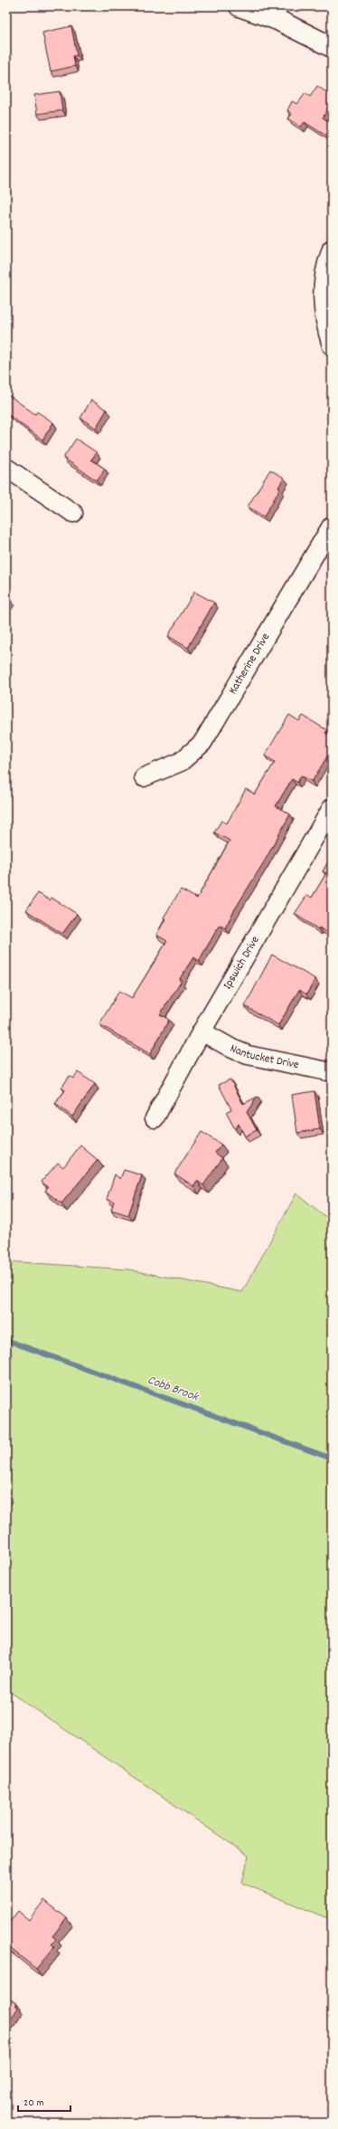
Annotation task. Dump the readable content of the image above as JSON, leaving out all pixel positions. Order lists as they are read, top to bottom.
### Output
{
  "streets": {
    "street": ["Katherine Drive", "Ipswich Drive", "Nantucket Drive"]
  },
  "crossings": [
    ["Ipswich Drive", "Nantucket Drive"]
  ],
  "water": ["Cobb Brook"],
  "scale_bar": "20 m"
}
